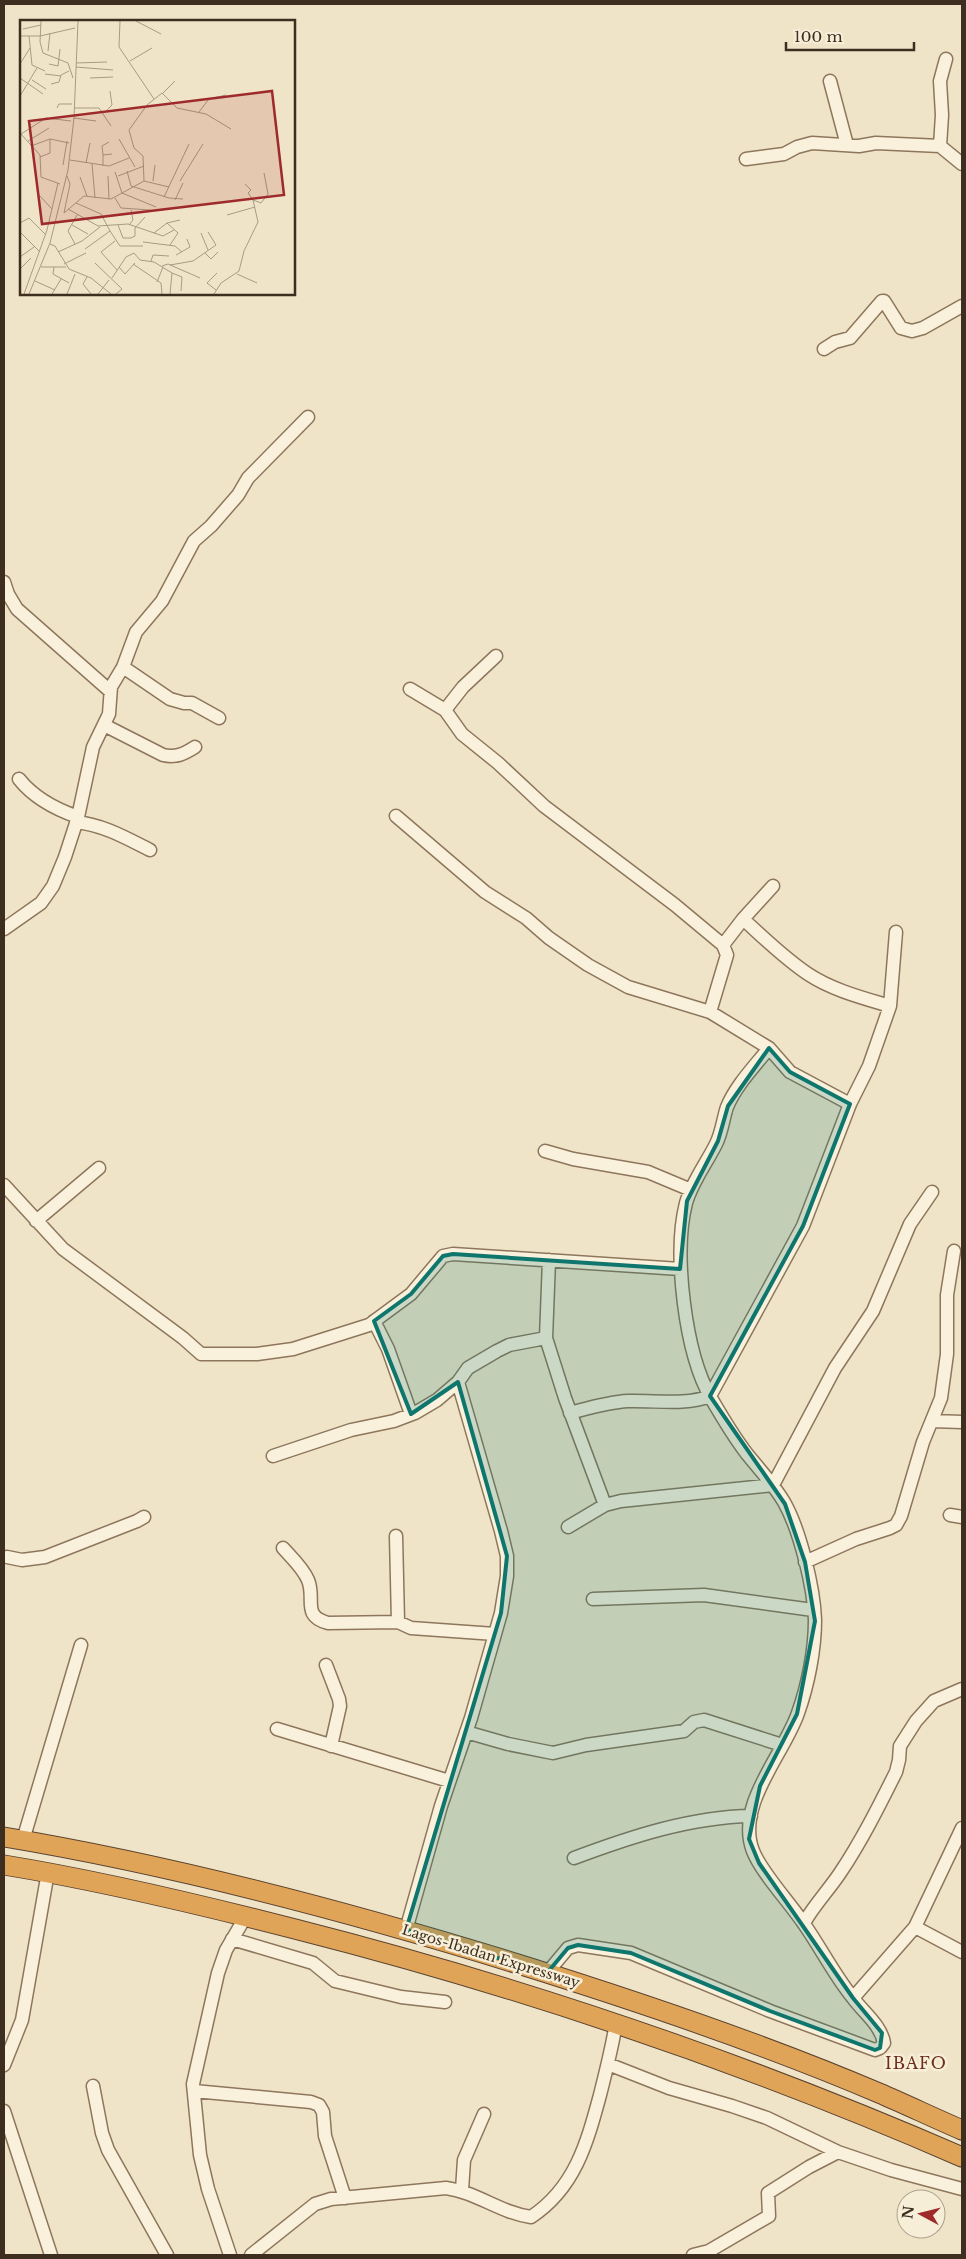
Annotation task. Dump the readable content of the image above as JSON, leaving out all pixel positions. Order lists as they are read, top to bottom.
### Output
{
  "streets": {
    "highway": ["Lagos-Ibadan Expressway"]
  },
  "districts": ["IBAFO"],
  "scale_bar": "100 m",
  "north": "left"
}
